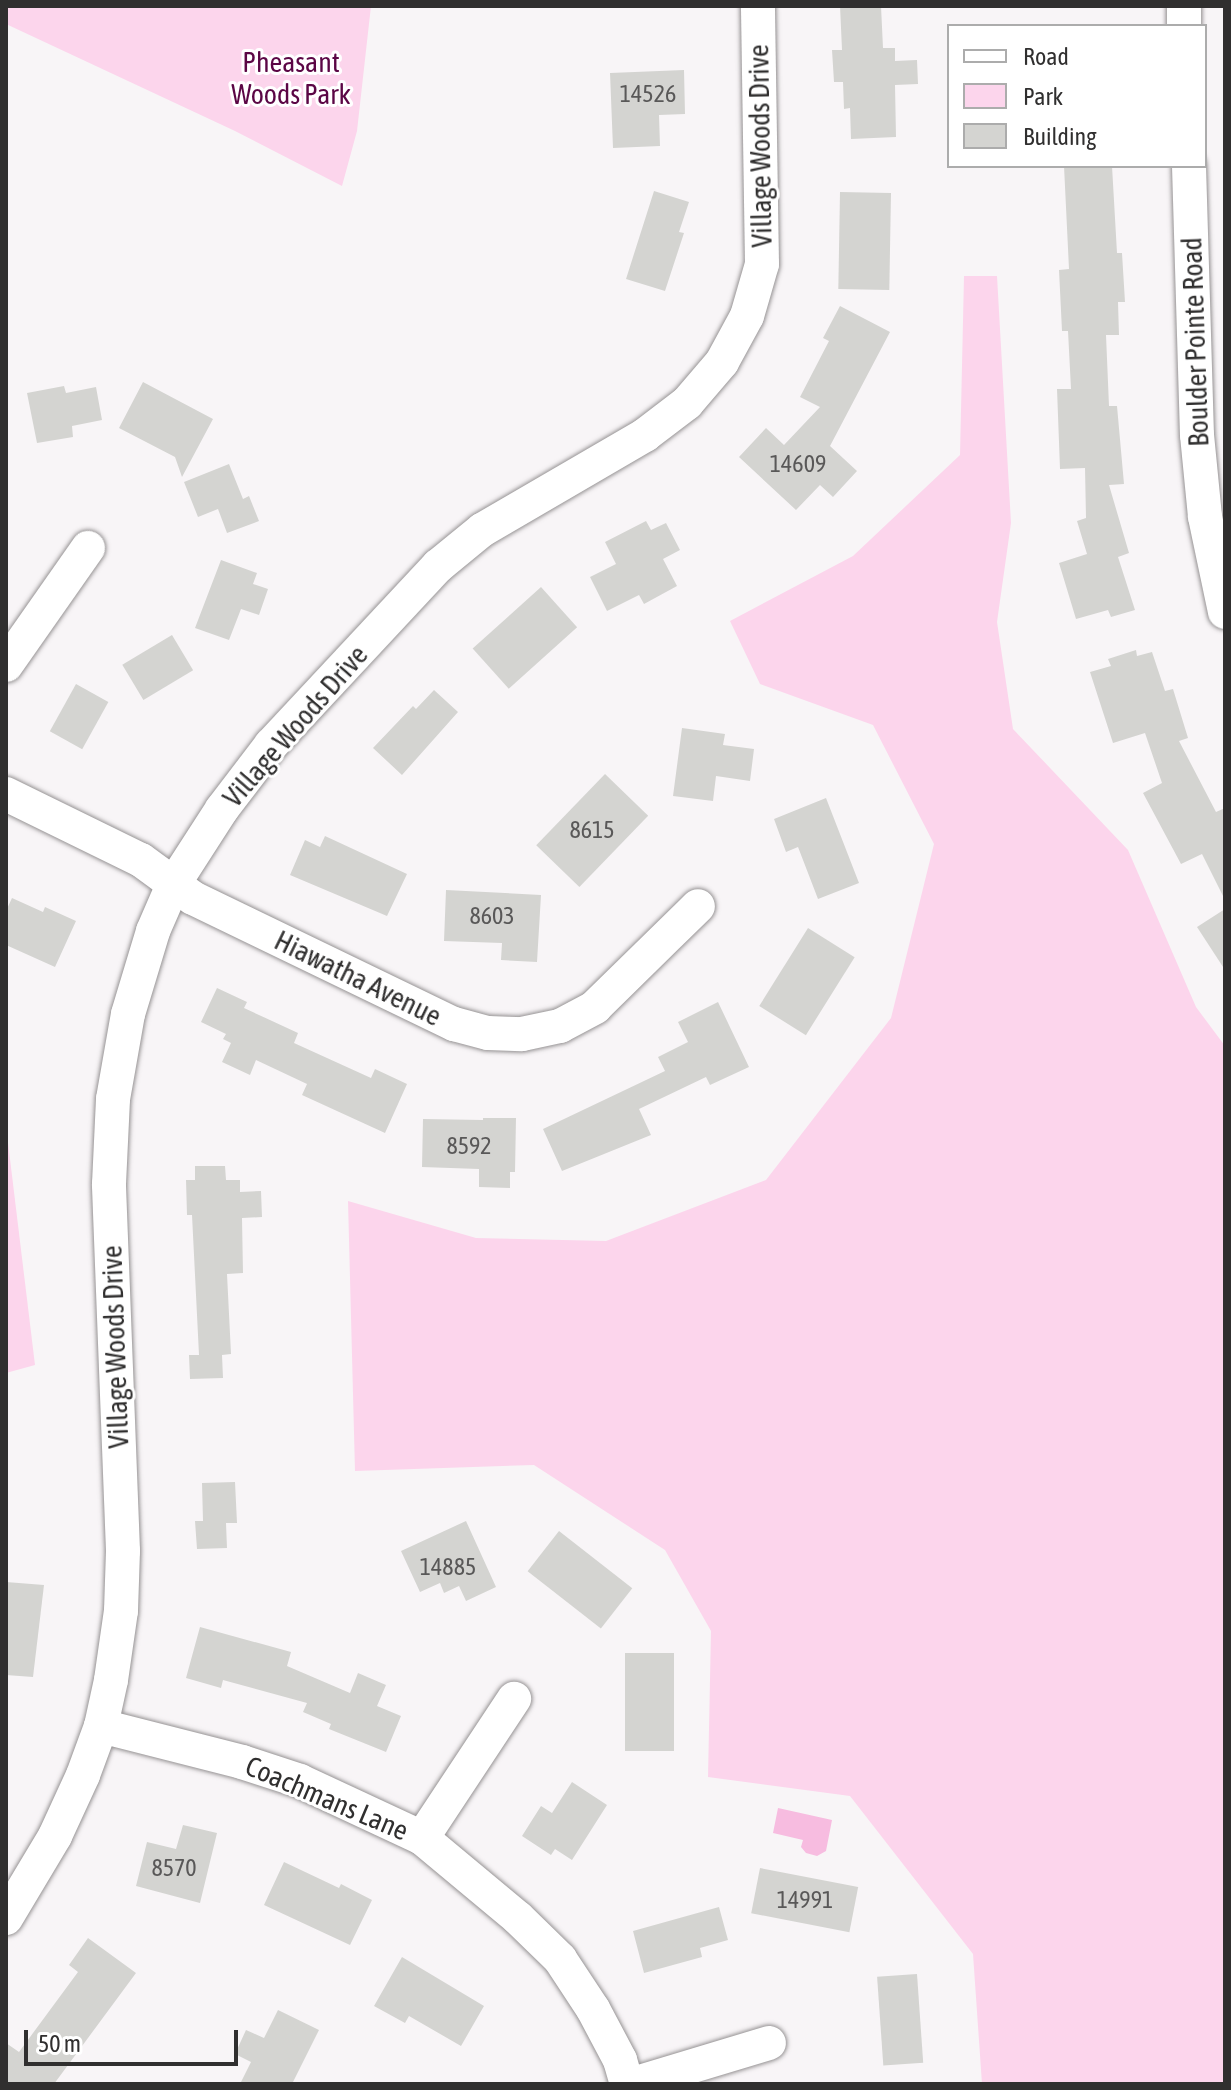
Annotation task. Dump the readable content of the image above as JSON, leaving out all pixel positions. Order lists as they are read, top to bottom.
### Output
{
  "streets": {
    "street": [
      "Village Woods Drive",
      "Boulder Pointe Road",
      "Hiawatha Avenue",
      "Coachmans Lane"
    ]
  },
  "crossings": [
    ["Village Woods Drive", "Hiawatha Avenue"],
    ["Village Woods Drive", "Coachmans Lane"]
  ],
  "parks": ["Pheasant Woods Park"],
  "house_numbers": [
    "14526",
    "14609",
    "8615",
    "8603",
    "8592",
    "14885",
    "8570",
    "14991"
  ],
  "legend": ["Road", "Park", "Building"],
  "scale_bar": "50 m"
}
